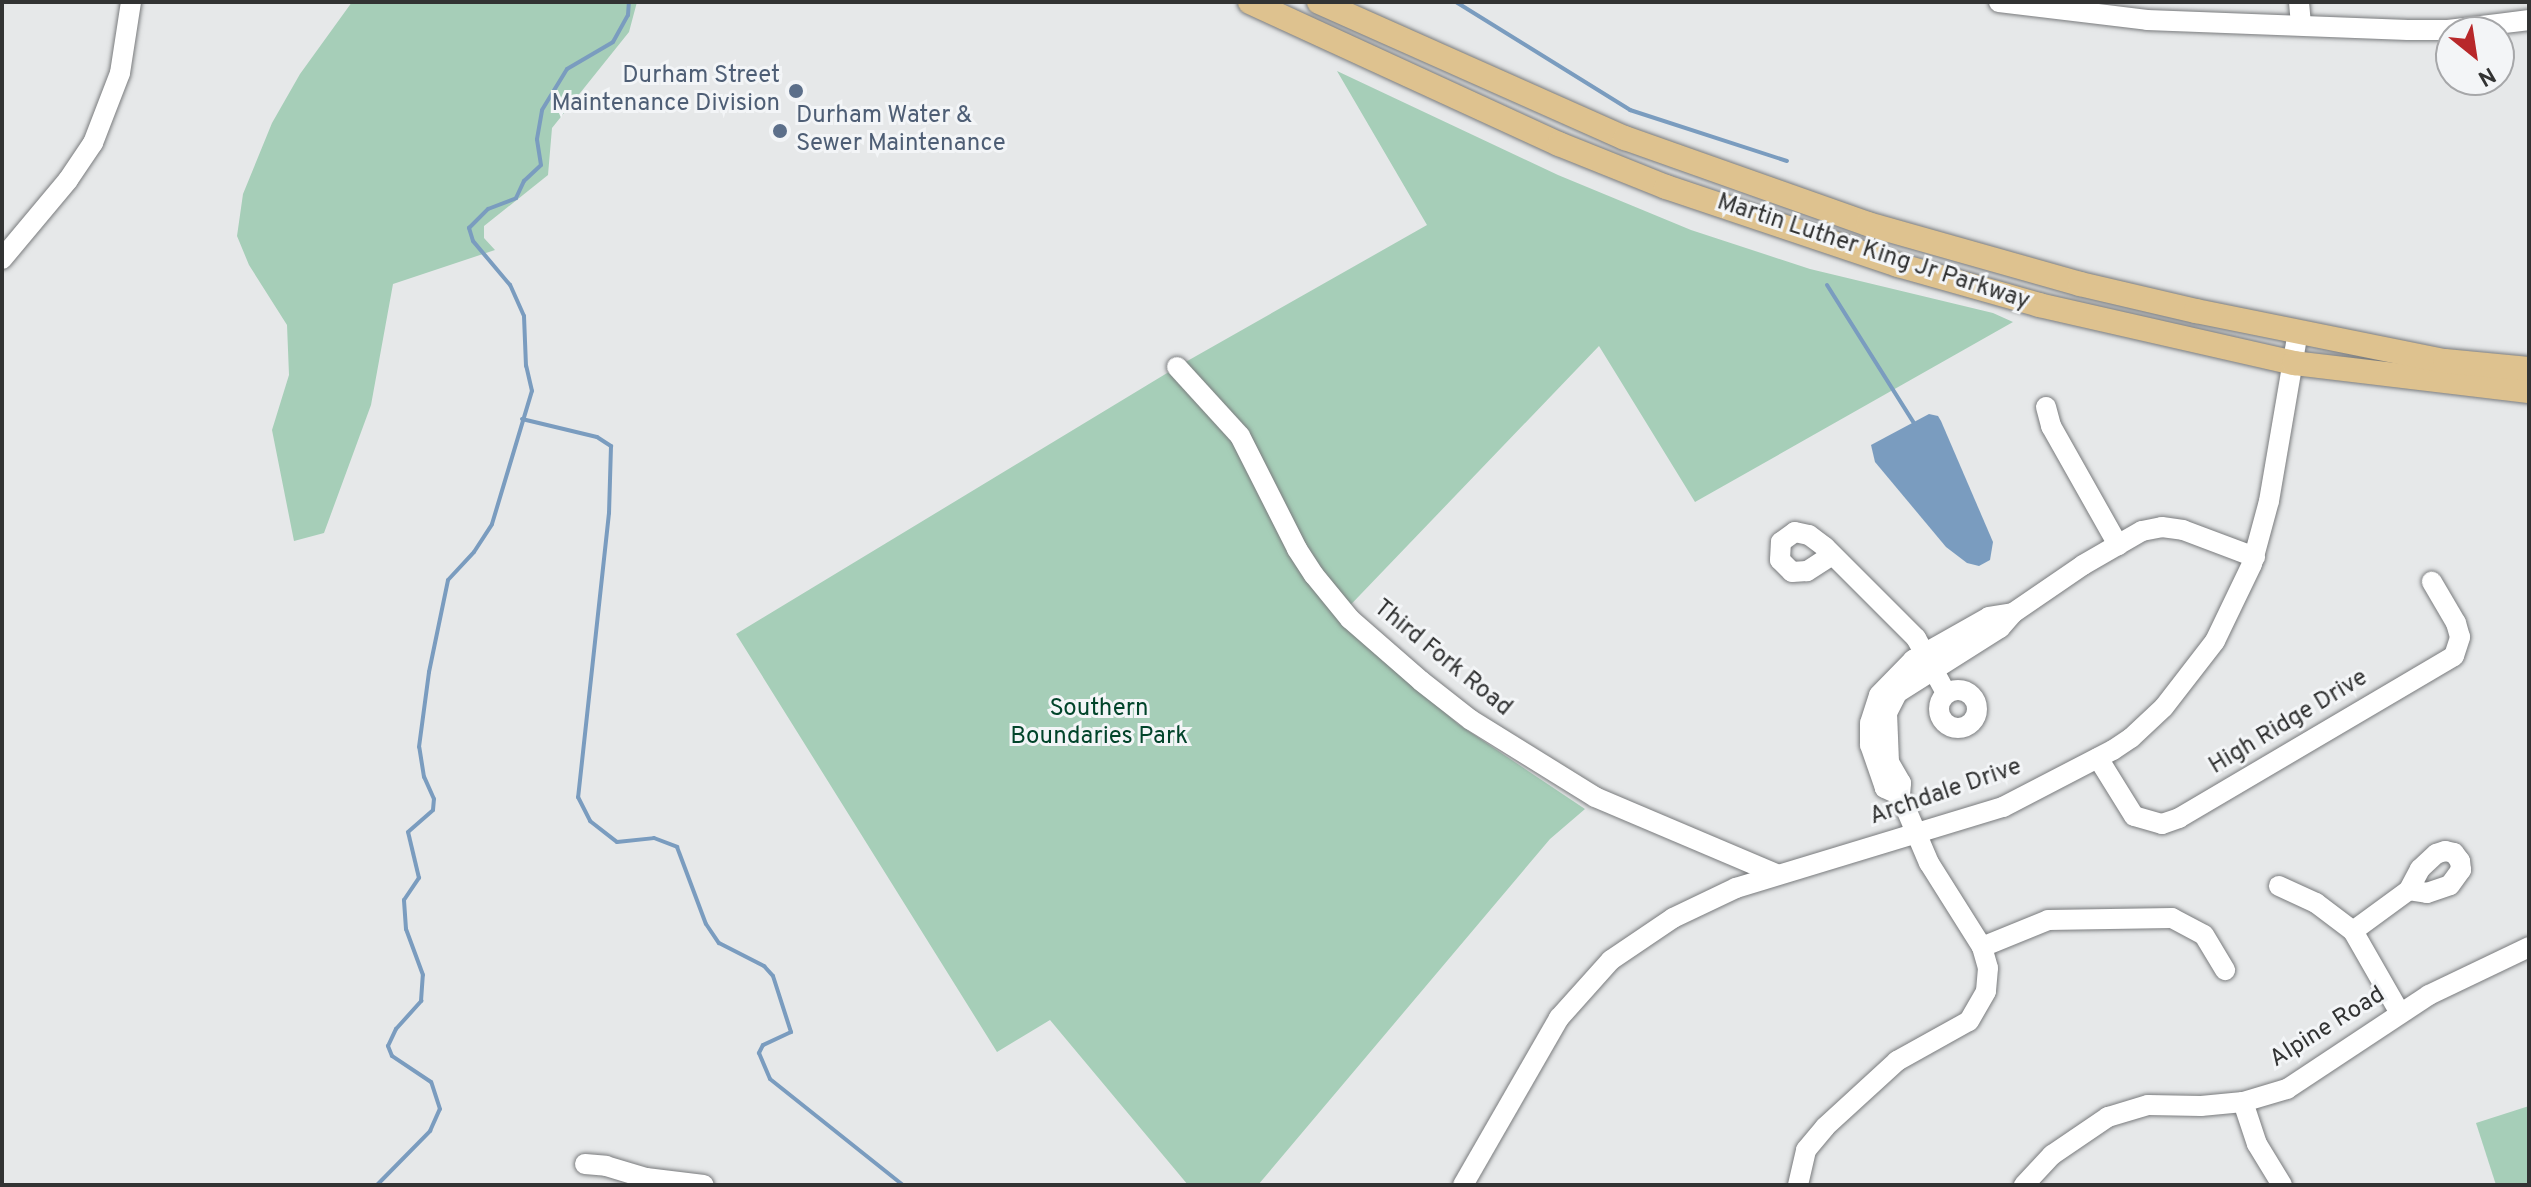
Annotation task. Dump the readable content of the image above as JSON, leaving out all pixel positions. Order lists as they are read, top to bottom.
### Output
{
  "streets": {
    "main road": ["Martin Luther King Jr Parkway"],
    "street": [
      "Third Fork Road",
      "High Ridge Drive",
      "Archdale Drive",
      "Alpine Road"
    ]
  },
  "crossings": [
    ["Martin Luther King Jr Parkway", "Archdale Drive"],
    ["Third Fork Road", "Archdale Drive"],
    ["High Ridge Drive", "Archdale Drive"]
  ],
  "parks": ["Southern Boundaries Park"],
  "places": ["Durham Street Maintenance Division", "Durham Water & Sewer Maintenance"],
  "north": "bottom right"
}
